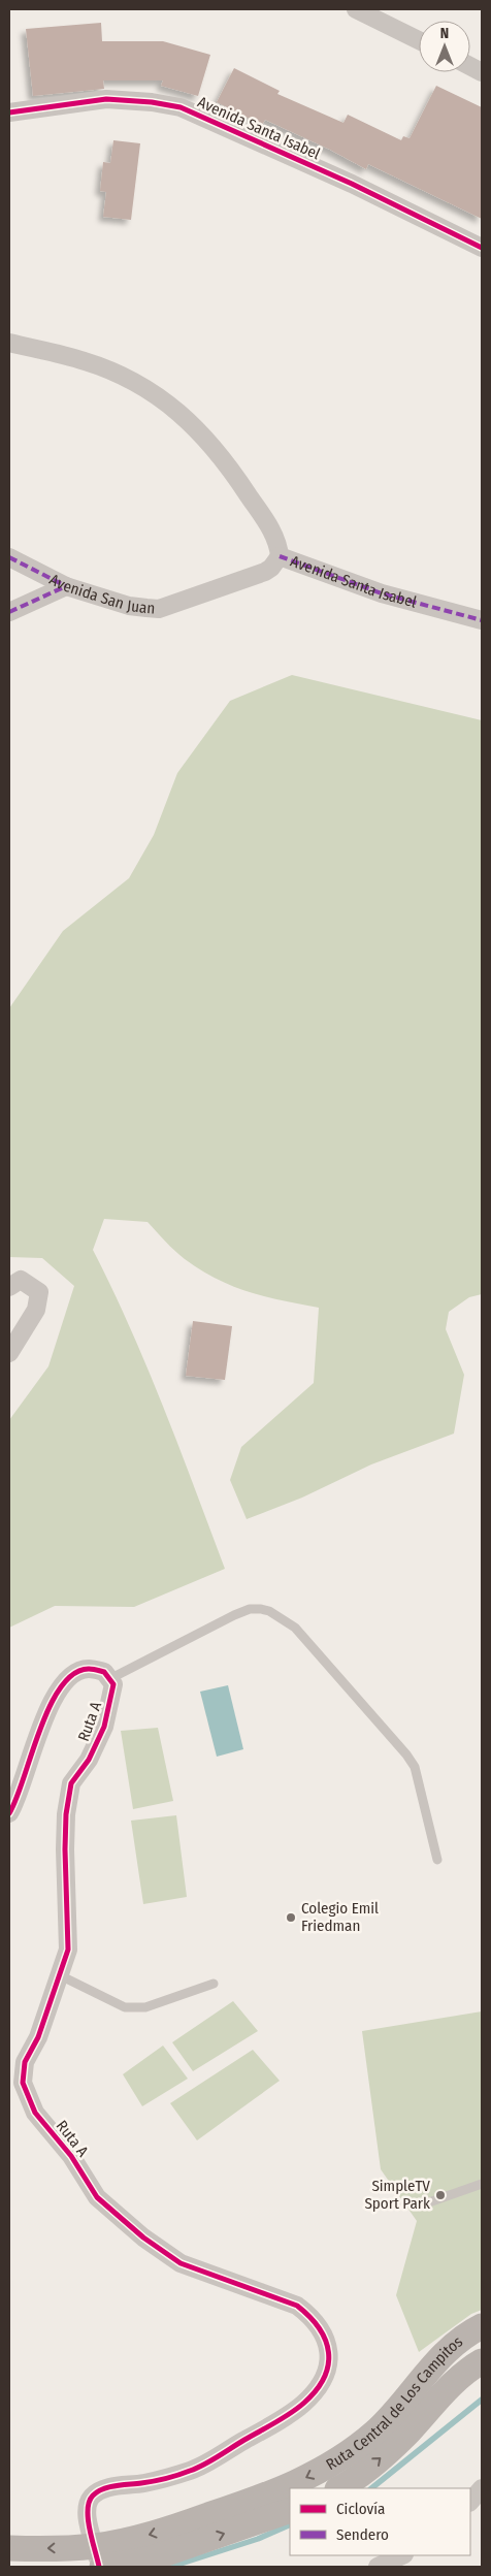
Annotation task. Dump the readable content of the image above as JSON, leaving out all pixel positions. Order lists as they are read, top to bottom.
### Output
{
  "streets": {
    "main road": ["Ruta Central de Los Campitos"],
    "street": ["Avenida Santa Isabel", "Avenida San Juan", "Ruta A"]
  },
  "crossings": [
    ["Avenida Santa Isabel", "Avenida San Juan"],
    ["Ruta A", "Ruta Central de Los Campitos"]
  ],
  "places": ["Colegio Emil Friedman", "SimpleTV Sport Park"],
  "legend": ["Ciclovía", "Sendero"],
  "north": "top"
}
